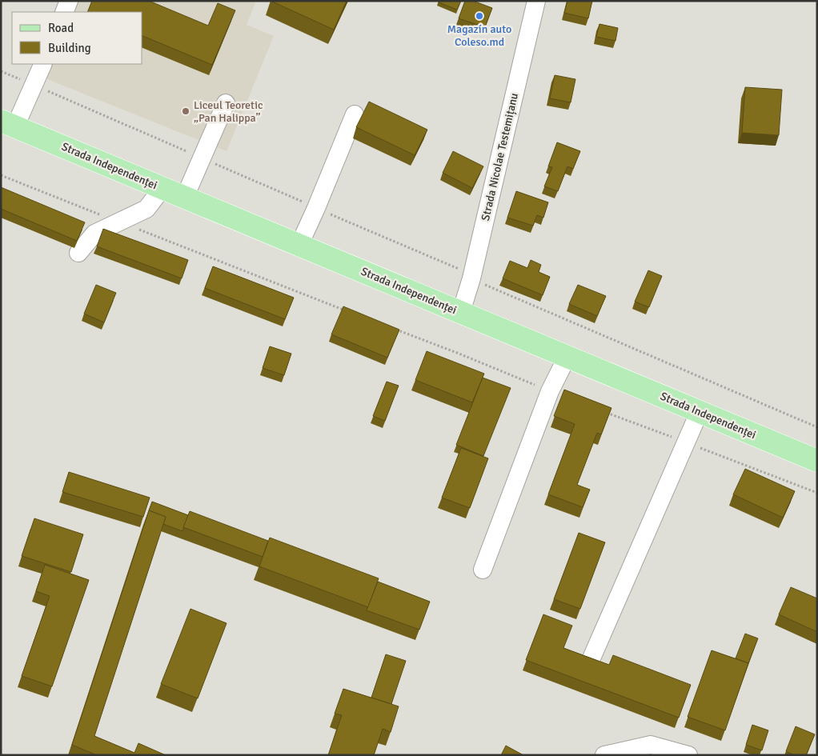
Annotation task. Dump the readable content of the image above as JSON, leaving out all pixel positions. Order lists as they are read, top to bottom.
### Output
{
  "streets": {
    "main road": ["Strada Independenței"],
    "street": ["Strada Nicolae Testemițanu"]
  },
  "crossings": [
    ["Strada Nicolae Testemițanu", "Strada Independenței"]
  ],
  "places": ["Magazín auto Coleso.md", "Liceul Teoretic „Pan Halippa”"],
  "legend": ["Road", "Building"]
}
